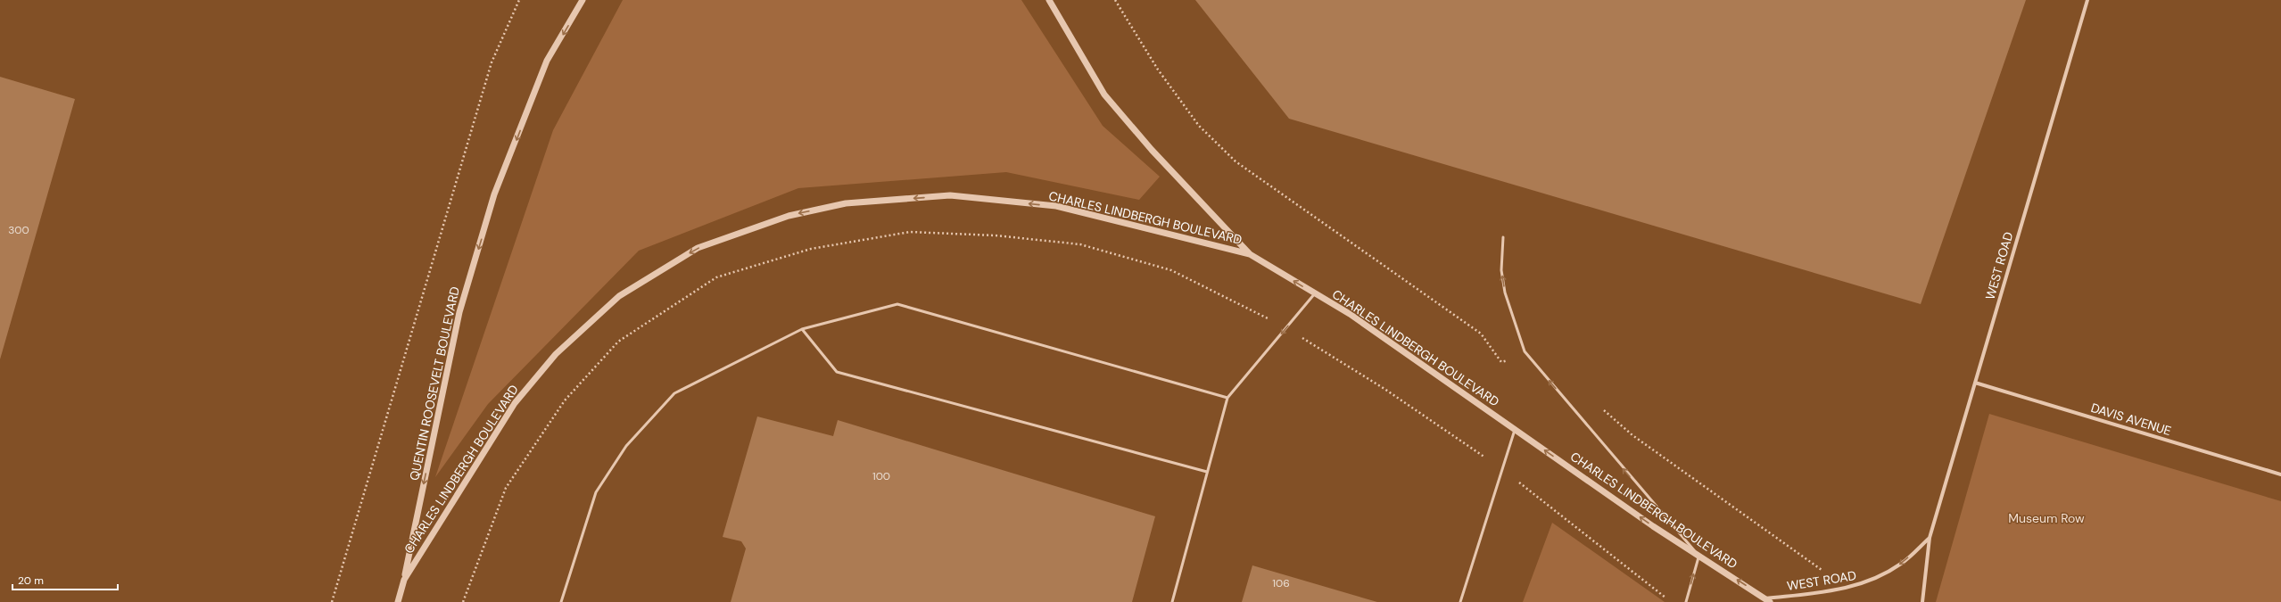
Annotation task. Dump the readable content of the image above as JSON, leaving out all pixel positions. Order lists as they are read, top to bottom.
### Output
{
  "streets": {
    "street": [
      "CHARLES LINDBERGH BOULEVARD",
      "WEST ROAD",
      "QUENTIN ROOSEVELT BOULEVARD",
      "DAVIS AVENUE"
    ]
  },
  "crossings": [
    ["CHARLES LINDBERGH BOULEVARD", "WEST ROAD"],
    ["CHARLES LINDBERGH BOULEVARD", "QUENTIN ROOSEVELT BOULEVARD"],
    ["WEST ROAD", "DAVIS AVENUE"]
  ],
  "one_way": ["CHARLES LINDBERGH BOULEVARD", "QUENTIN ROOSEVELT BOULEVARD"],
  "parks": ["Museum Row"],
  "house_numbers": ["300", "100", "106"],
  "scale_bar": "20 m"
}
